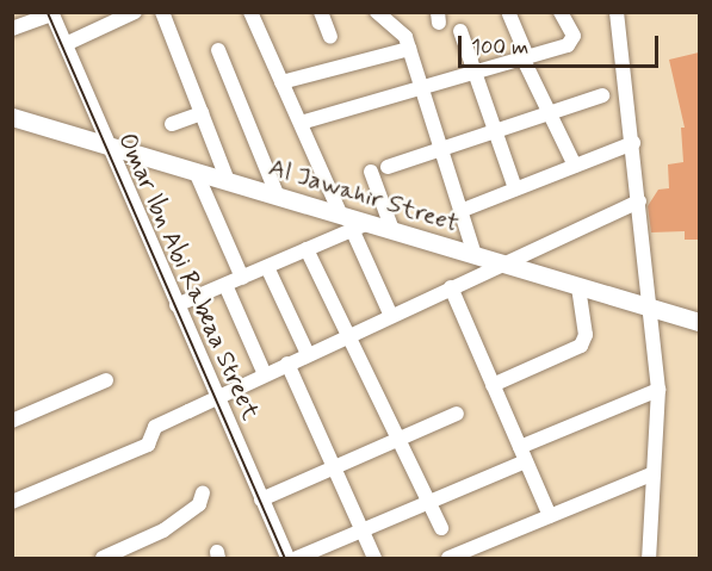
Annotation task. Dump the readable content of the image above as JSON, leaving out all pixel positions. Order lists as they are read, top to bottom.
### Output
{
  "streets": {
    "main road": ["Al Jawahir Street"],
    "street": ["Omar Ibn Abi Rabeaa Street"]
  },
  "crossings": [
    ["Al Jawahir Street", "Omar Ibn Abi Rabeaa Street"]
  ],
  "scale_bar": "100 m"
}
